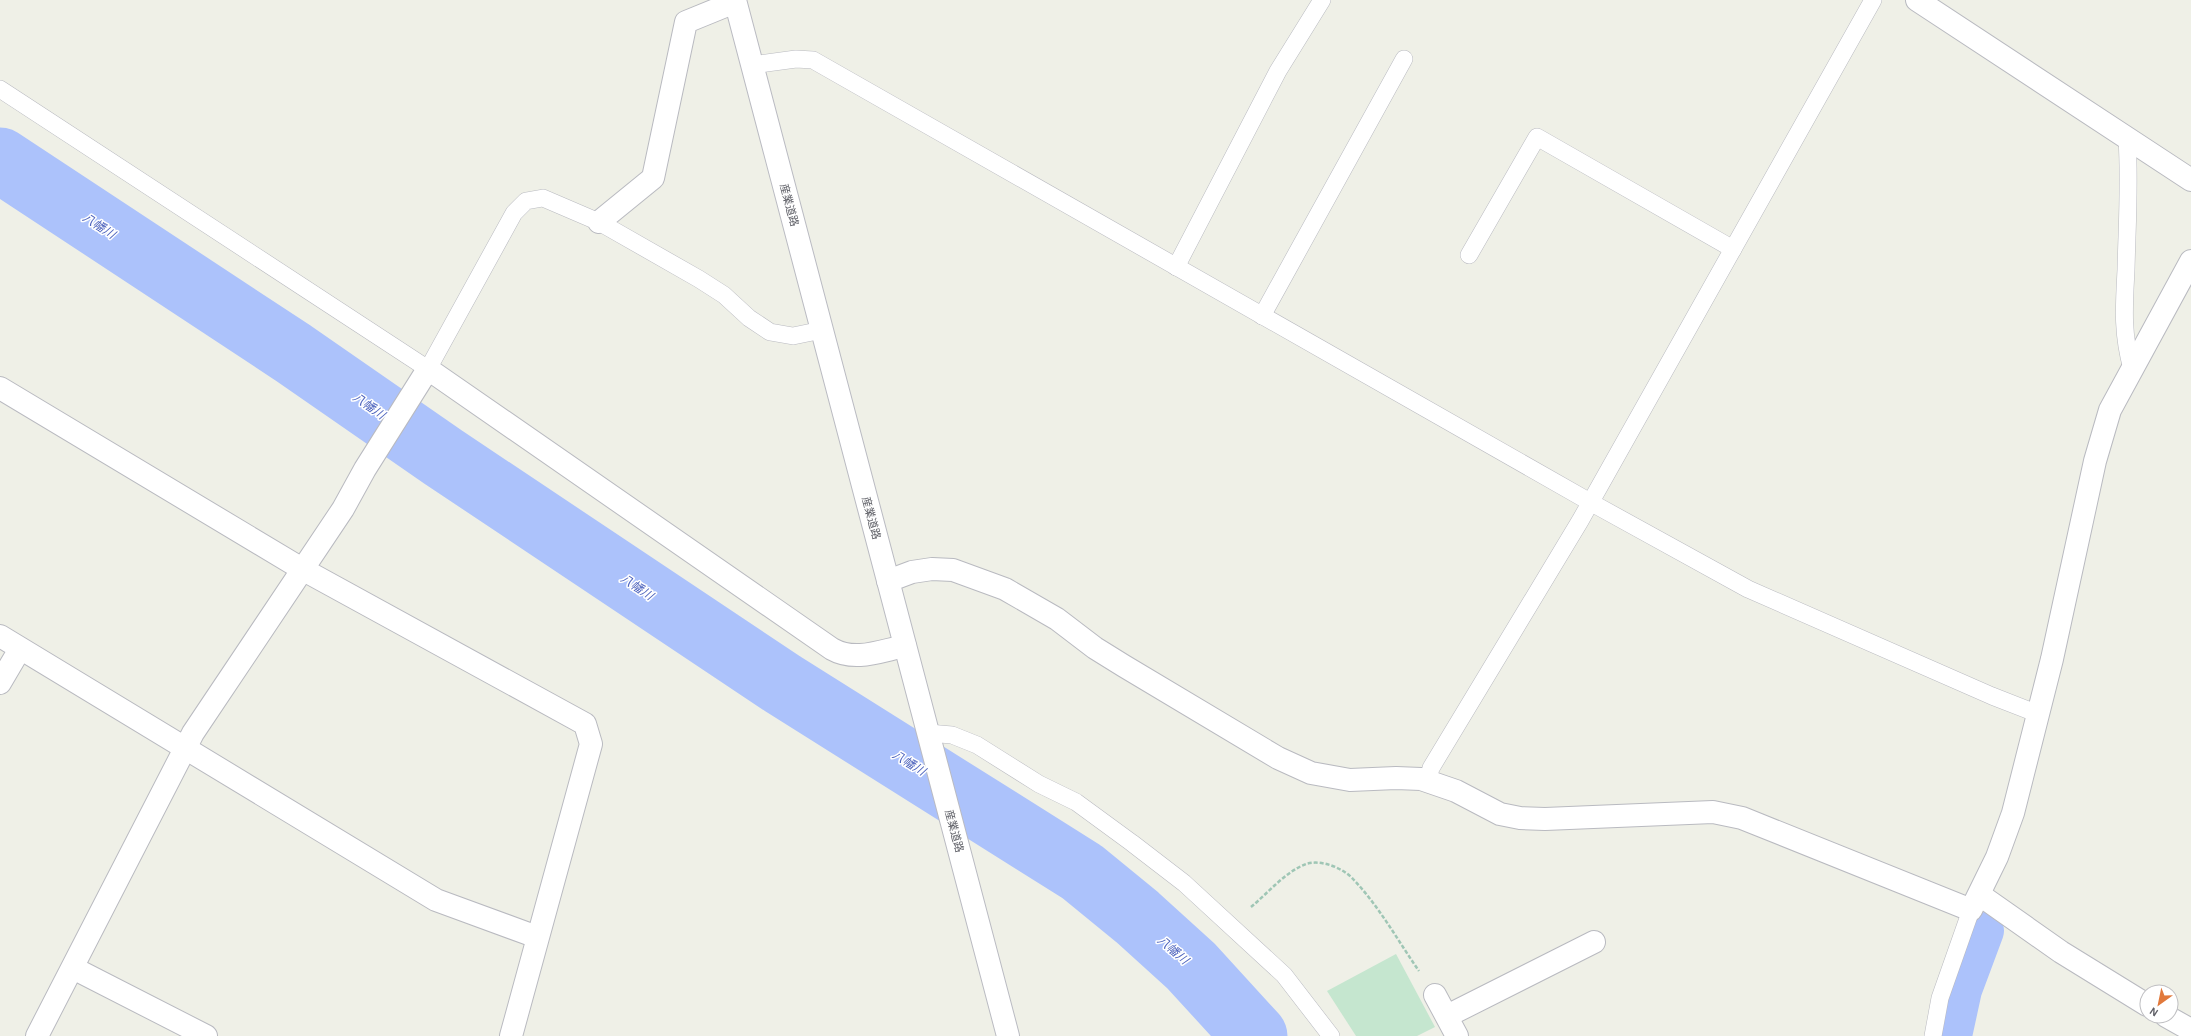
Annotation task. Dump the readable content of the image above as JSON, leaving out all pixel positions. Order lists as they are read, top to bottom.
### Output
{
  "streets": {
    "street": ["産業道路"]
  },
  "water": ["八幡川"],
  "north": "bottom left"
}
